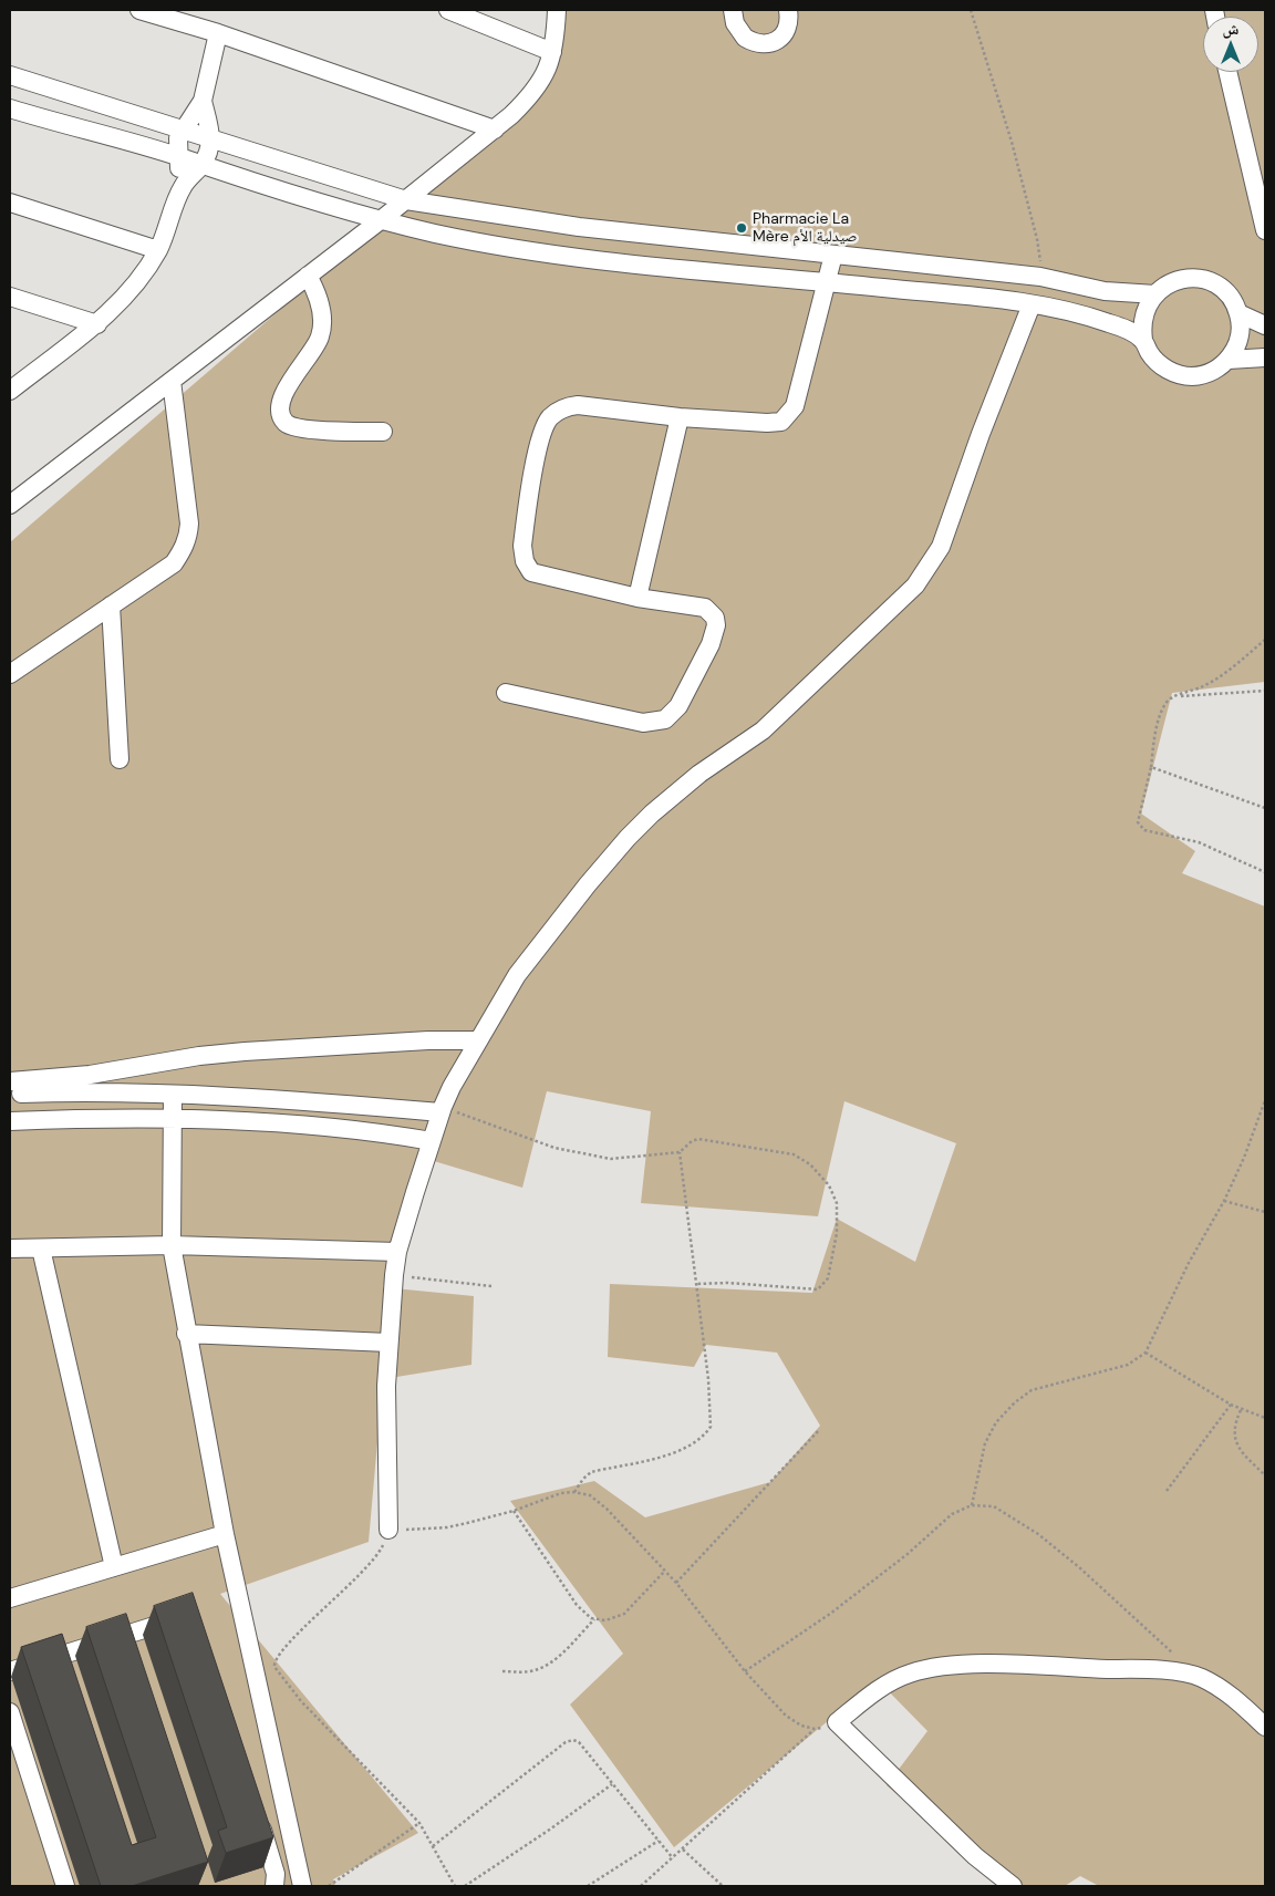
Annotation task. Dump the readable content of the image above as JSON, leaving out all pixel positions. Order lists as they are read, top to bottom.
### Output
{
  "places": ["Pharmacie La Mère صيدلية الأم"],
  "north": "top"
}
